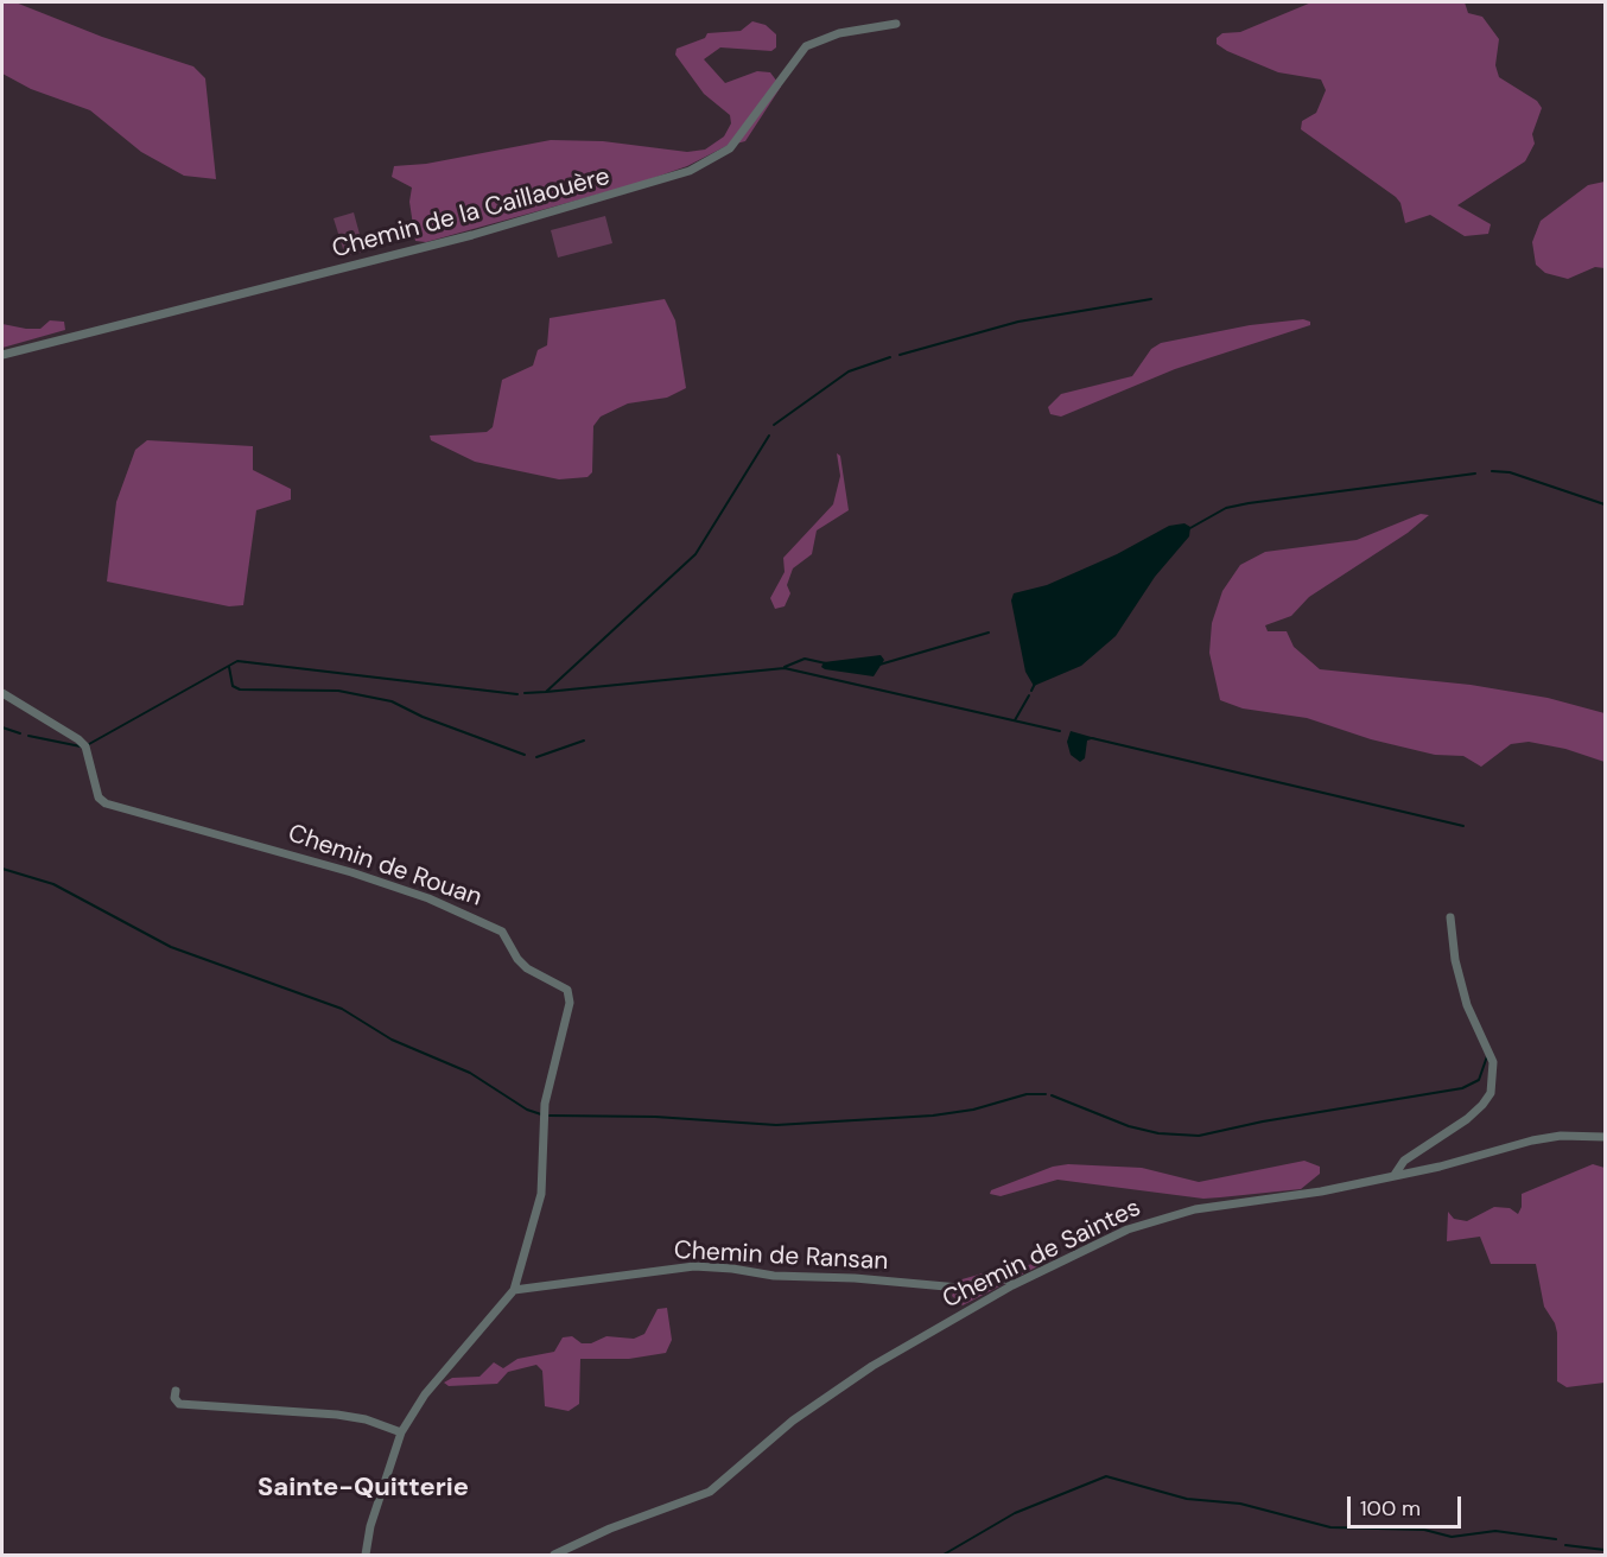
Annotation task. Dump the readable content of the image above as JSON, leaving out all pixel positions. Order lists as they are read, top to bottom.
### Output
{
  "streets": {
    "street": [
      "Chemin de la Caillaouère",
      "Chemin de Rouan",
      "Chemin de Saintes",
      "Chemin de Ransan"
    ]
  },
  "crossings": [
    ["Chemin de Rouan", "Chemin de Ransan"],
    ["Chemin de Saintes", "Chemin de Ransan"]
  ],
  "districts": ["Sainte-Quitterie"],
  "scale_bar": "100 m"
}
